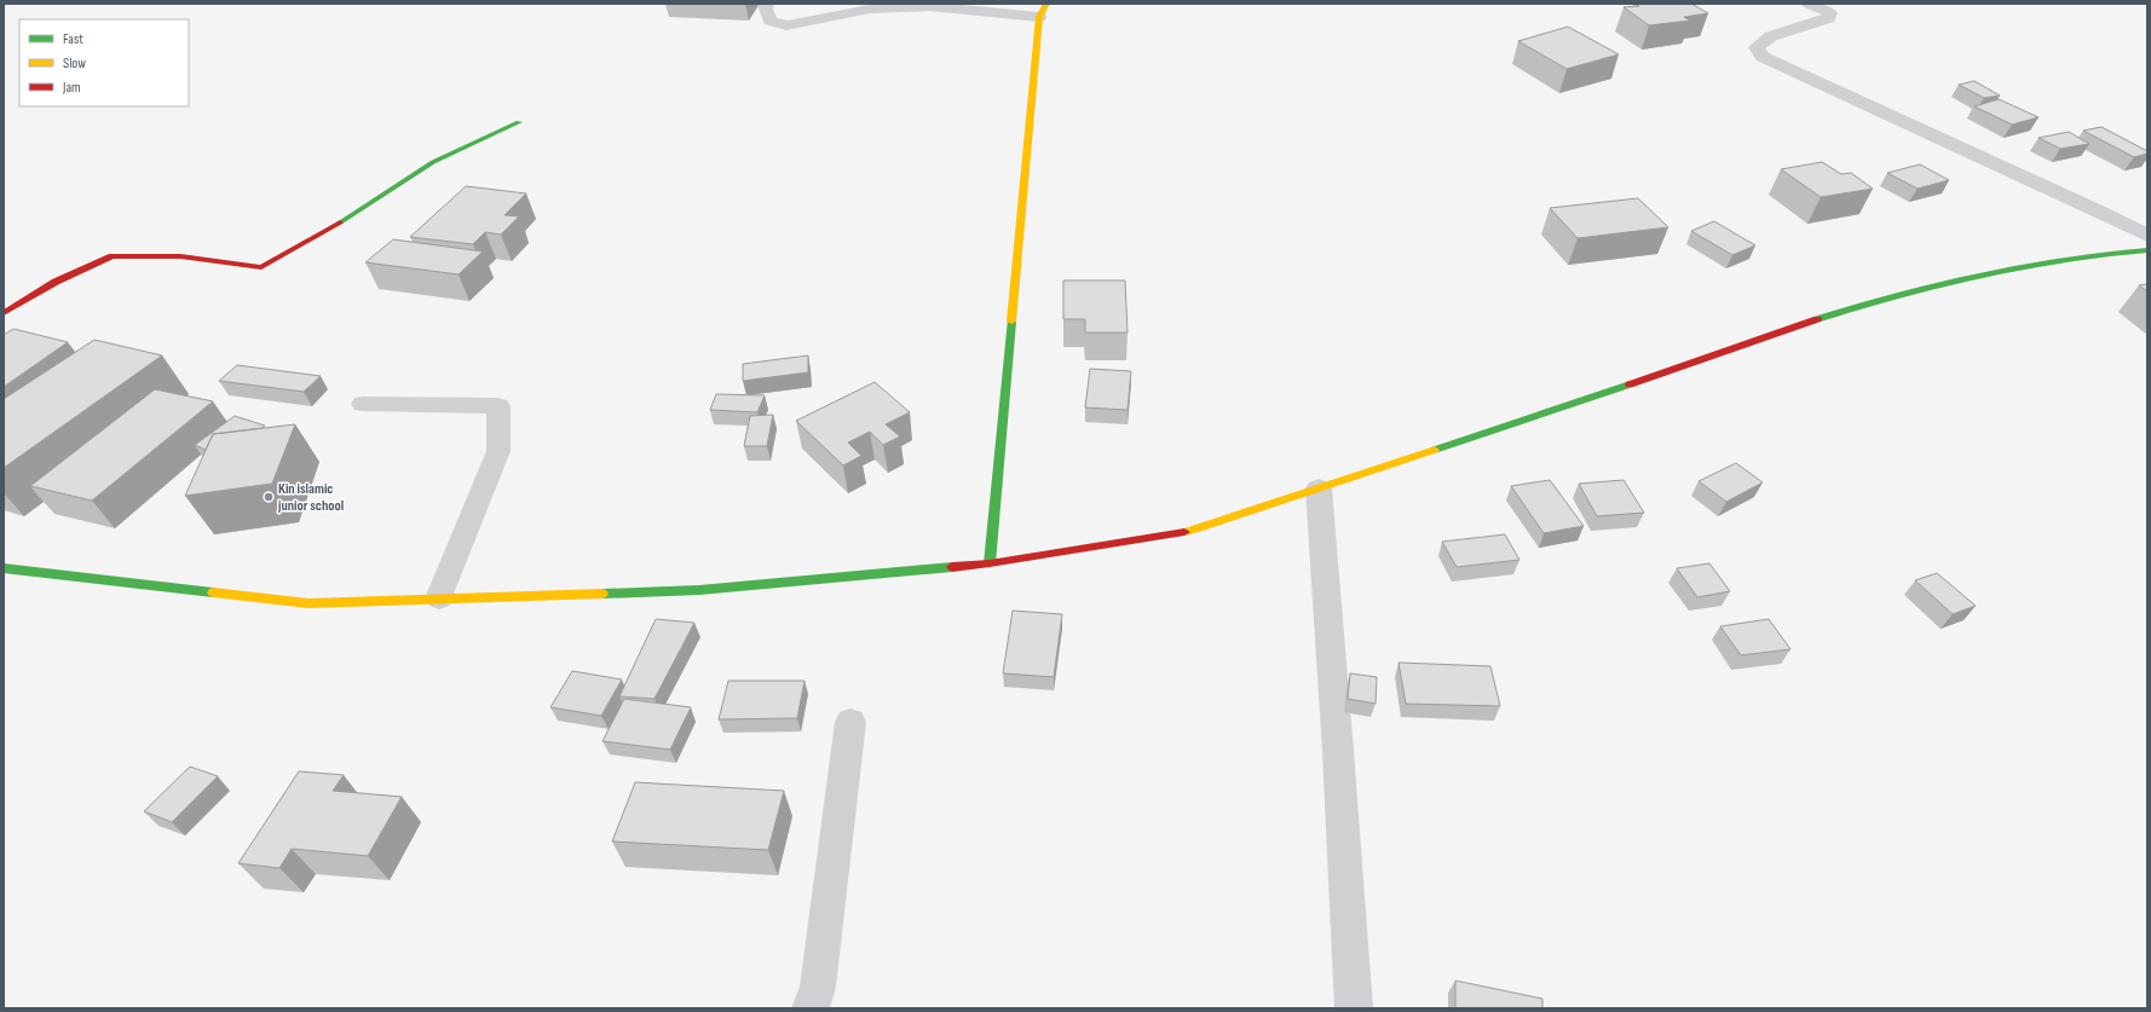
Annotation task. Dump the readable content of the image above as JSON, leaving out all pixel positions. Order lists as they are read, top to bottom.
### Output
{
  "places": ["Kin islamic junior school"],
  "legend": ["Fast", "Slow", "Jam"]
}
